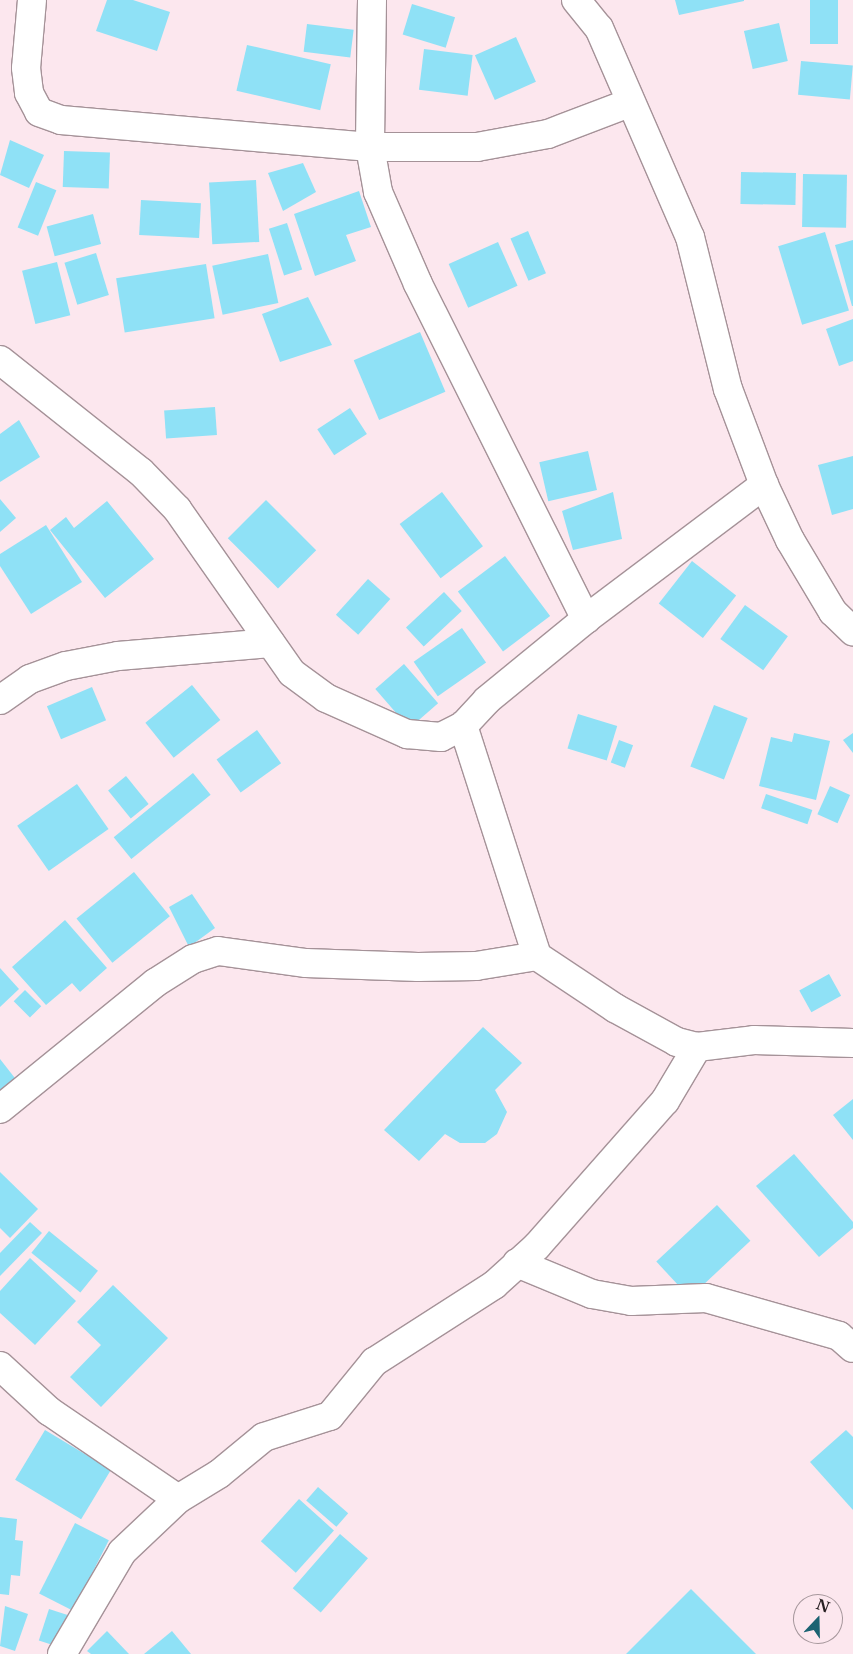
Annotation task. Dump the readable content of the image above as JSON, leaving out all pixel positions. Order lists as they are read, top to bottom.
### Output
{
  "north": "top"
}
